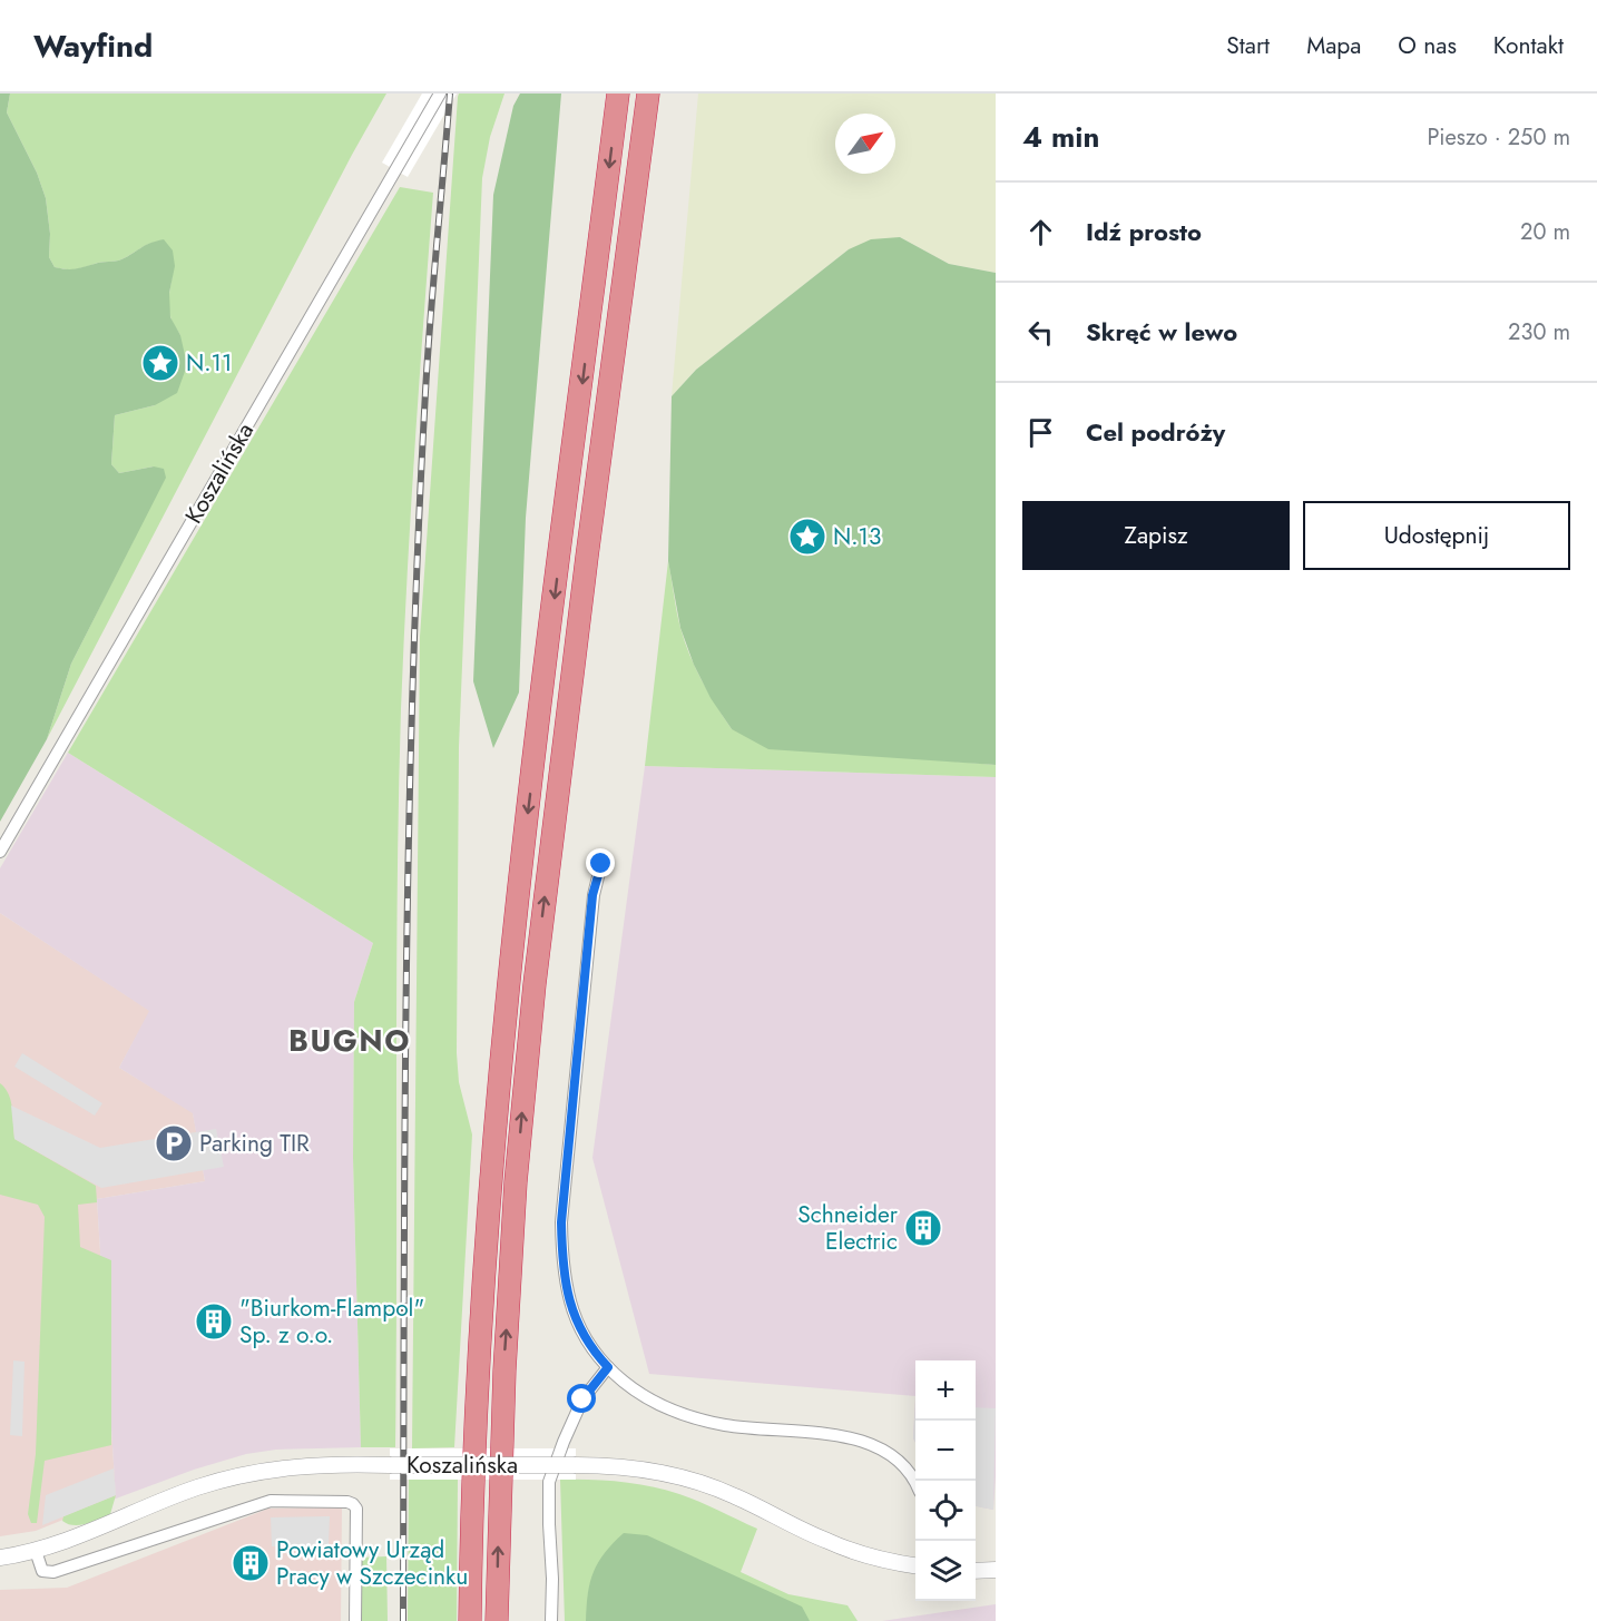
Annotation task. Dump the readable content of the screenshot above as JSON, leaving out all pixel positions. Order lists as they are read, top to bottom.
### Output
{
  "streets": {
    "street": ["Koszalińska"]
  },
  "districts": ["BUGNO"],
  "places": {
    "place": ["N.11", "N.13"],
    "parking": ["Parking TIR"],
    "building": ["Schneider Electric", "\"Biurkom-Flampol\" Sp. z o.o.", "Powiatowy Urząd Pracy w Szczecinku"]
  },
  "north": "top right",
  "page": {
    "header": "Wayfind",
    "nav": [
      "Start",
      "Mapa",
      "O nas",
      "Kontakt"
    ],
    "heading": ["4 min", "Pieszo · 250 m"],
    "list": [
      ["Idź prosto", "20 m"],
      ["Skręć w lewo", "230 m"],
      "Cel podróży"
    ],
    "buttons": ["Zapisz", "Udostępnij"],
    "map_buttons": ["+", "−"]
  }
}
